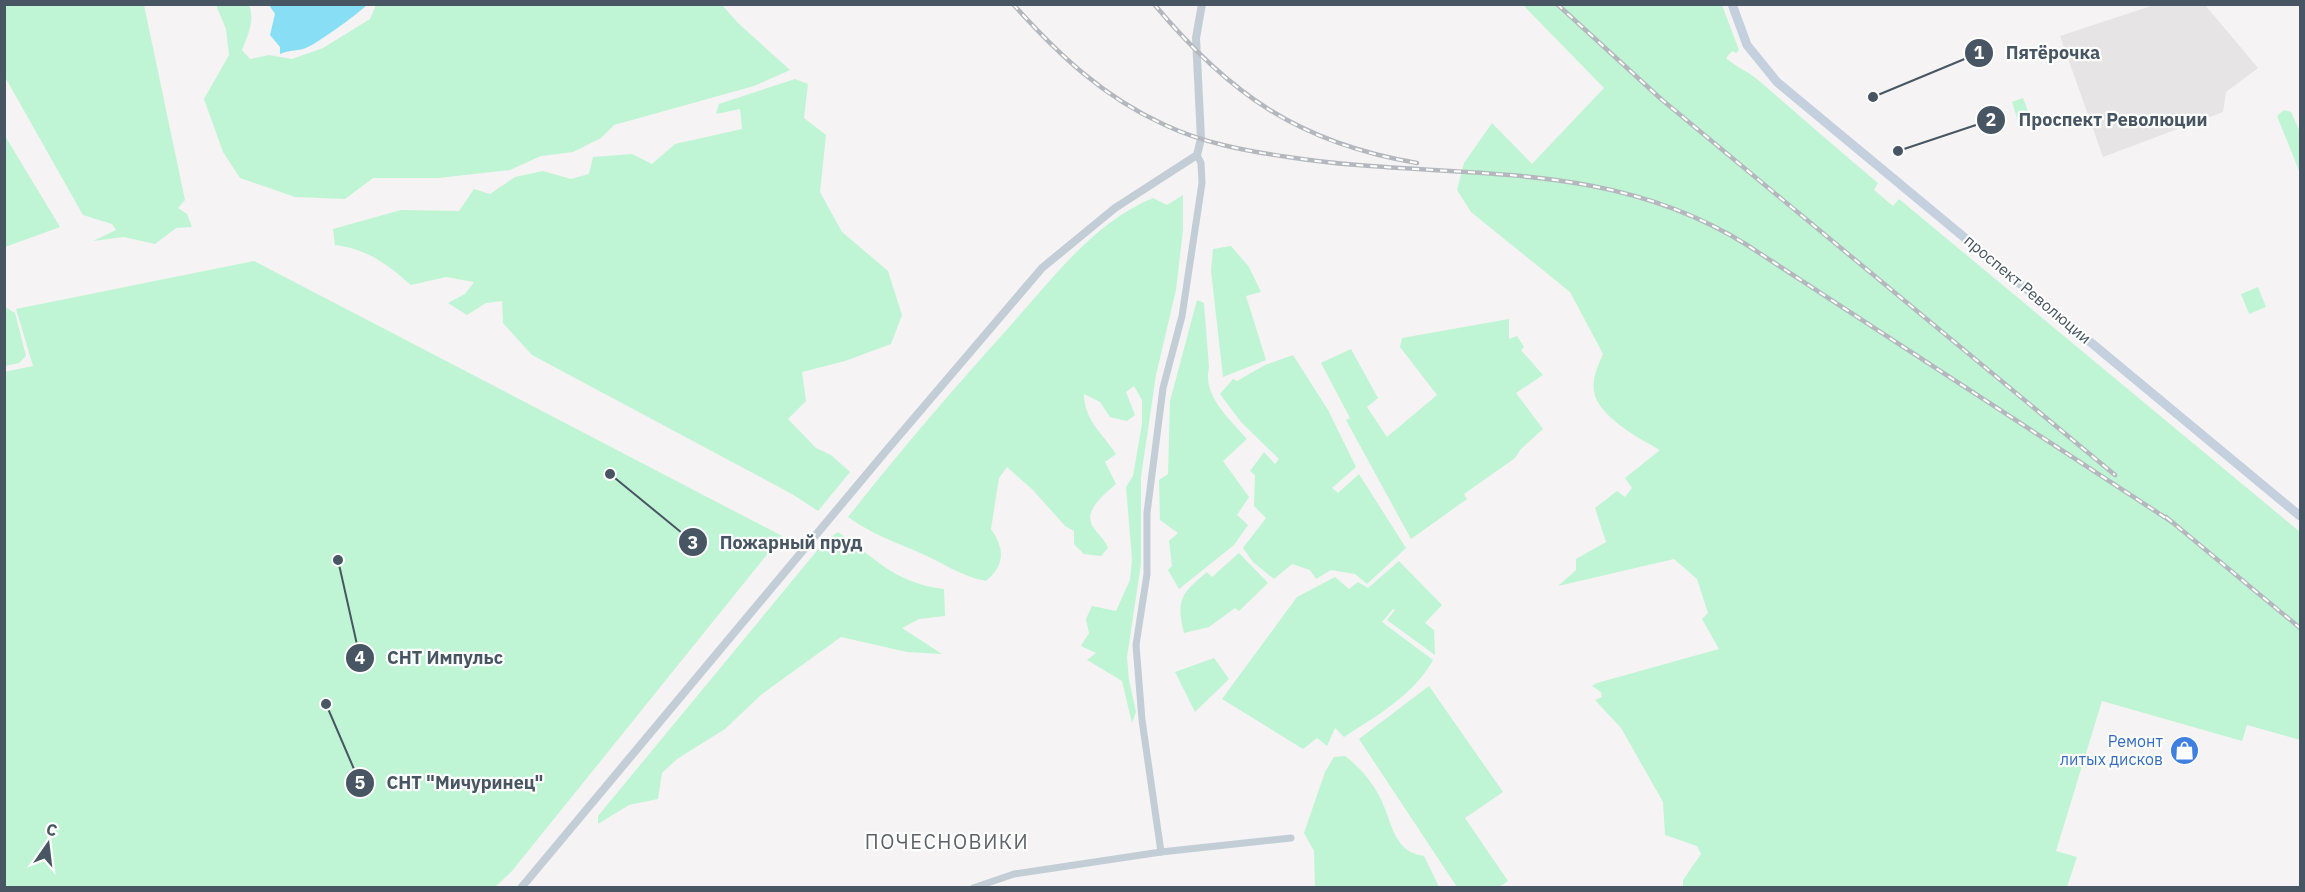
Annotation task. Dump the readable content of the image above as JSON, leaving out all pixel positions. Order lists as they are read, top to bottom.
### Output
{
  "streets": {
    "main road": ["проспект Революции"]
  },
  "districts": ["ПОЧЕСНОВИКИ"],
  "places": {
    "other": [
      "Пятёрочка",
      "Проспект Революции",
      "Пожарный пруд",
      "СНТ Импульс",
      "СНТ \"Мичуринец\""
    ],
    "shop": ["Ремонт литых дисков"]
  },
  "north": "top"
}
